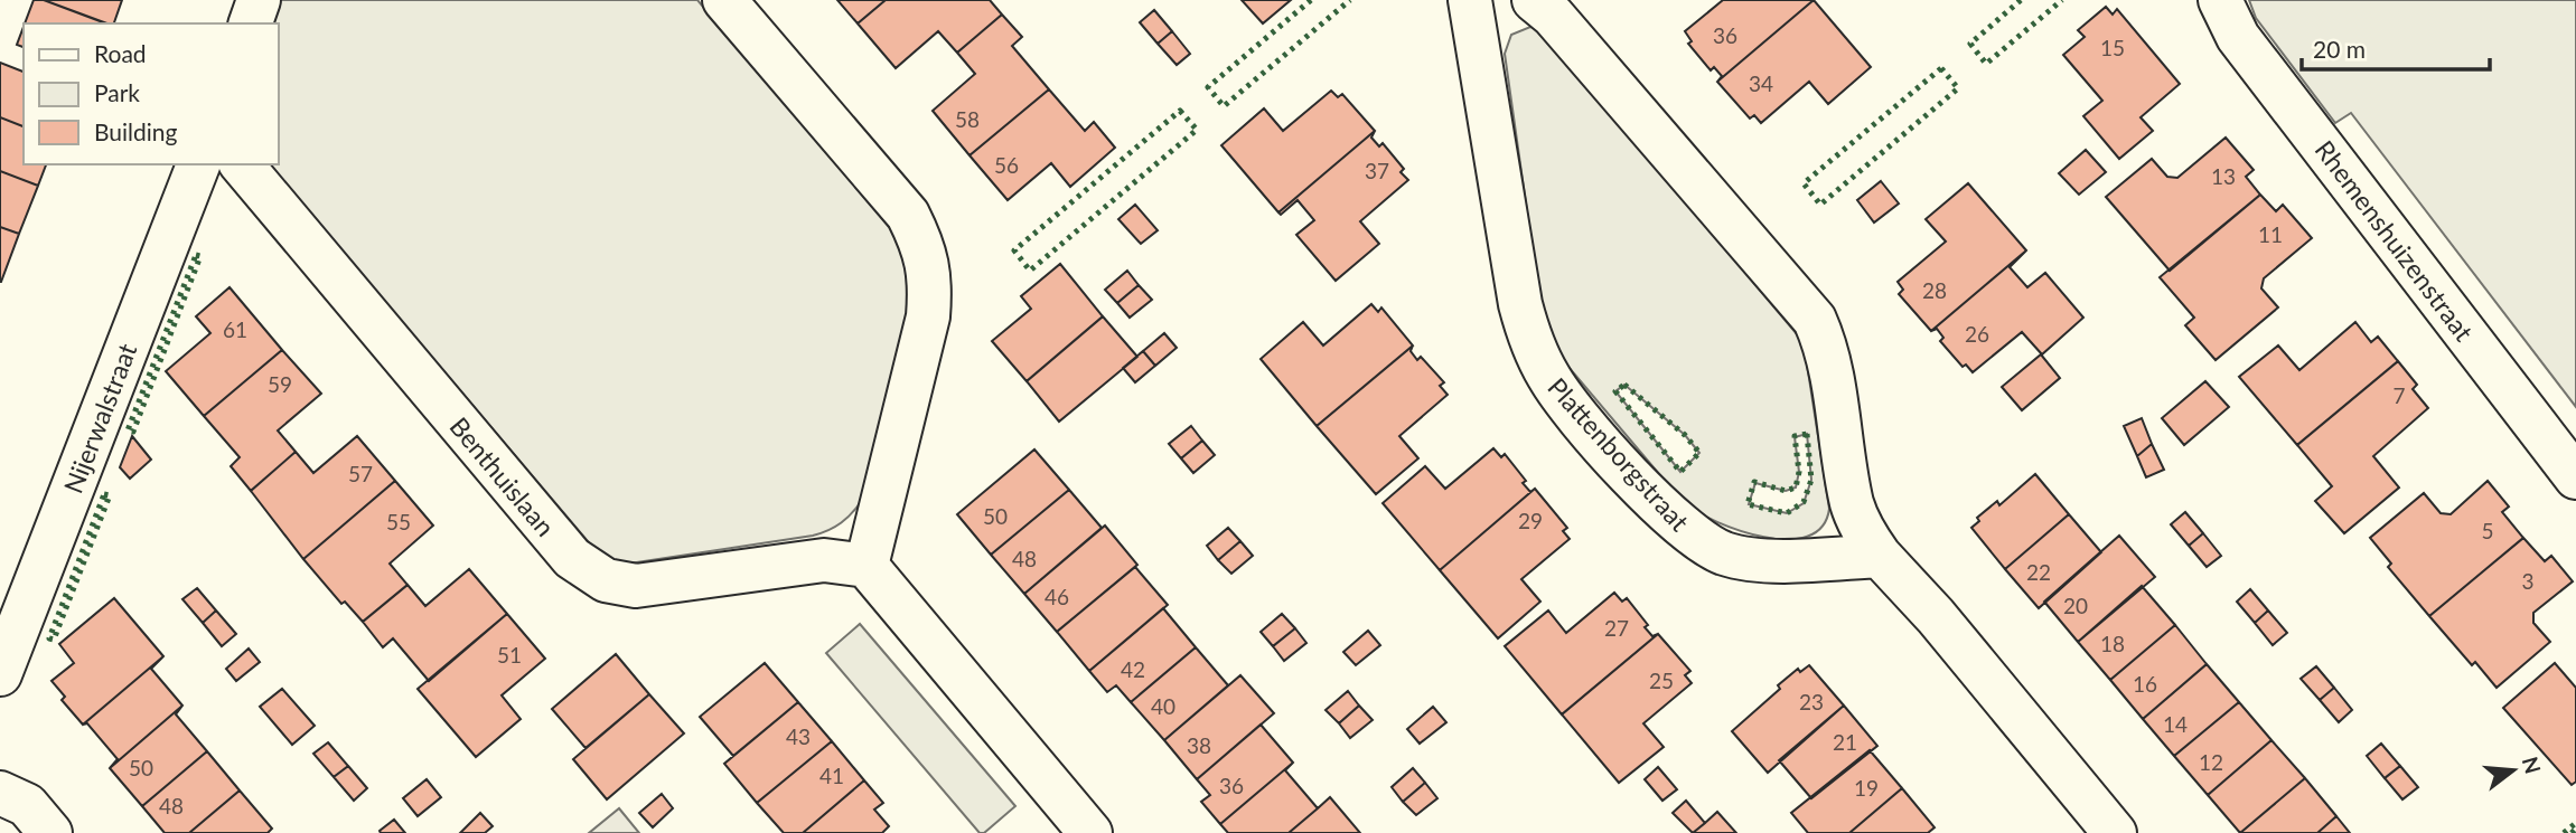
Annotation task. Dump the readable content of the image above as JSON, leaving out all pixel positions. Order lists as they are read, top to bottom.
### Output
{
  "streets": {
    "street": [
      "Rhemenshuizenstraat",
      "Nijerwalstraat",
      "Plattenborgstraat",
      "Benthuislaan"
    ]
  },
  "house_numbers": [
    "36",
    "15",
    "34",
    "58",
    "56",
    "37",
    "13",
    "11",
    "28",
    "61",
    "26",
    "59",
    "7",
    "57",
    "50",
    "29",
    "55",
    "5",
    "48",
    "22",
    "3",
    "46",
    "20",
    "27",
    "18",
    "51",
    "42",
    "25",
    "16",
    "23",
    "40",
    "14",
    "43",
    "21",
    "38",
    "12",
    "50",
    "41",
    "36",
    "19",
    "48"
  ],
  "legend": ["Road", "Park", "Building"],
  "scale_bar": "20 m",
  "north": "right"
}
